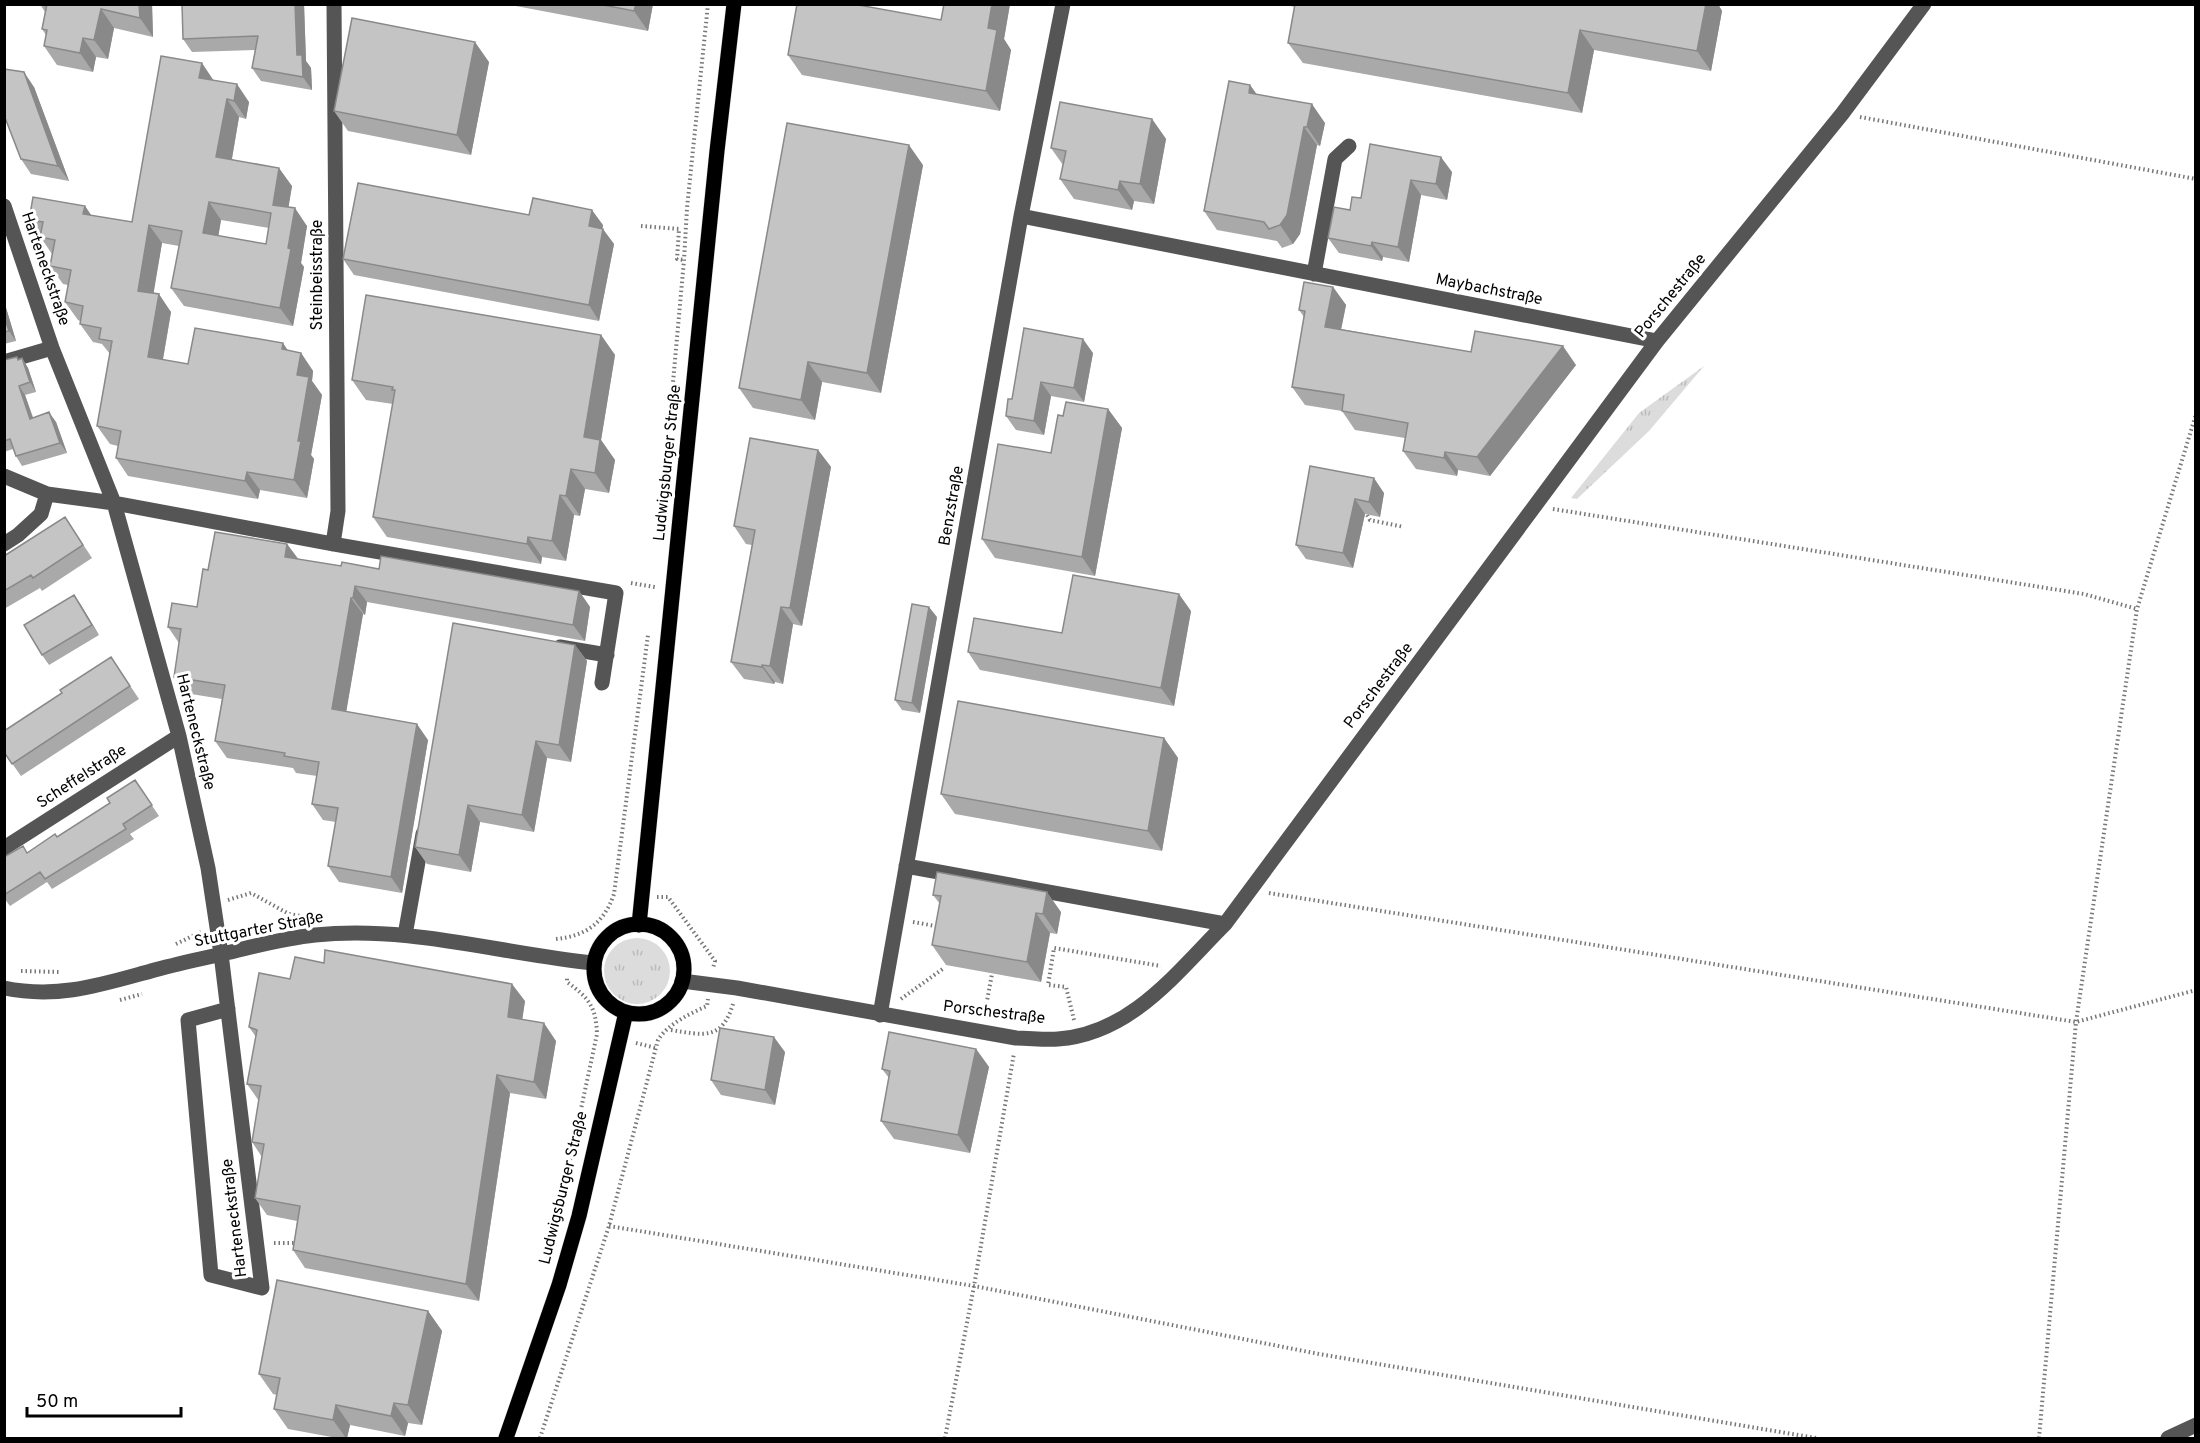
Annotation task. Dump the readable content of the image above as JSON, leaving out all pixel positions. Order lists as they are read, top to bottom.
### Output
{
  "streets": {
    "main road": ["Ludwigsburger Straße"],
    "street": [
      "Harteneckstraße",
      "Steinbeisstraße",
      "Maybachstraße",
      "Porschestraße",
      "Benzstraße",
      "Scheffelstraße",
      "Stuttgarter Straße"
    ]
  },
  "crossings": [
    ["Harteneckstraße", "Scheffelstraße"],
    ["Harteneckstraße", "Stuttgarter Straße"],
    ["Maybachstraße", "Porschestraße"],
    ["Maybachstraße", "Benzstraße"],
    ["Porschestraße", "Ludwigsburger Straße"],
    ["Porschestraße", "Benzstraße"],
    ["Porschestraße", "Stuttgarter Straße"],
    ["Ludwigsburger Straße", "Stuttgarter Straße"]
  ],
  "scale_bar": "50 m"
}
